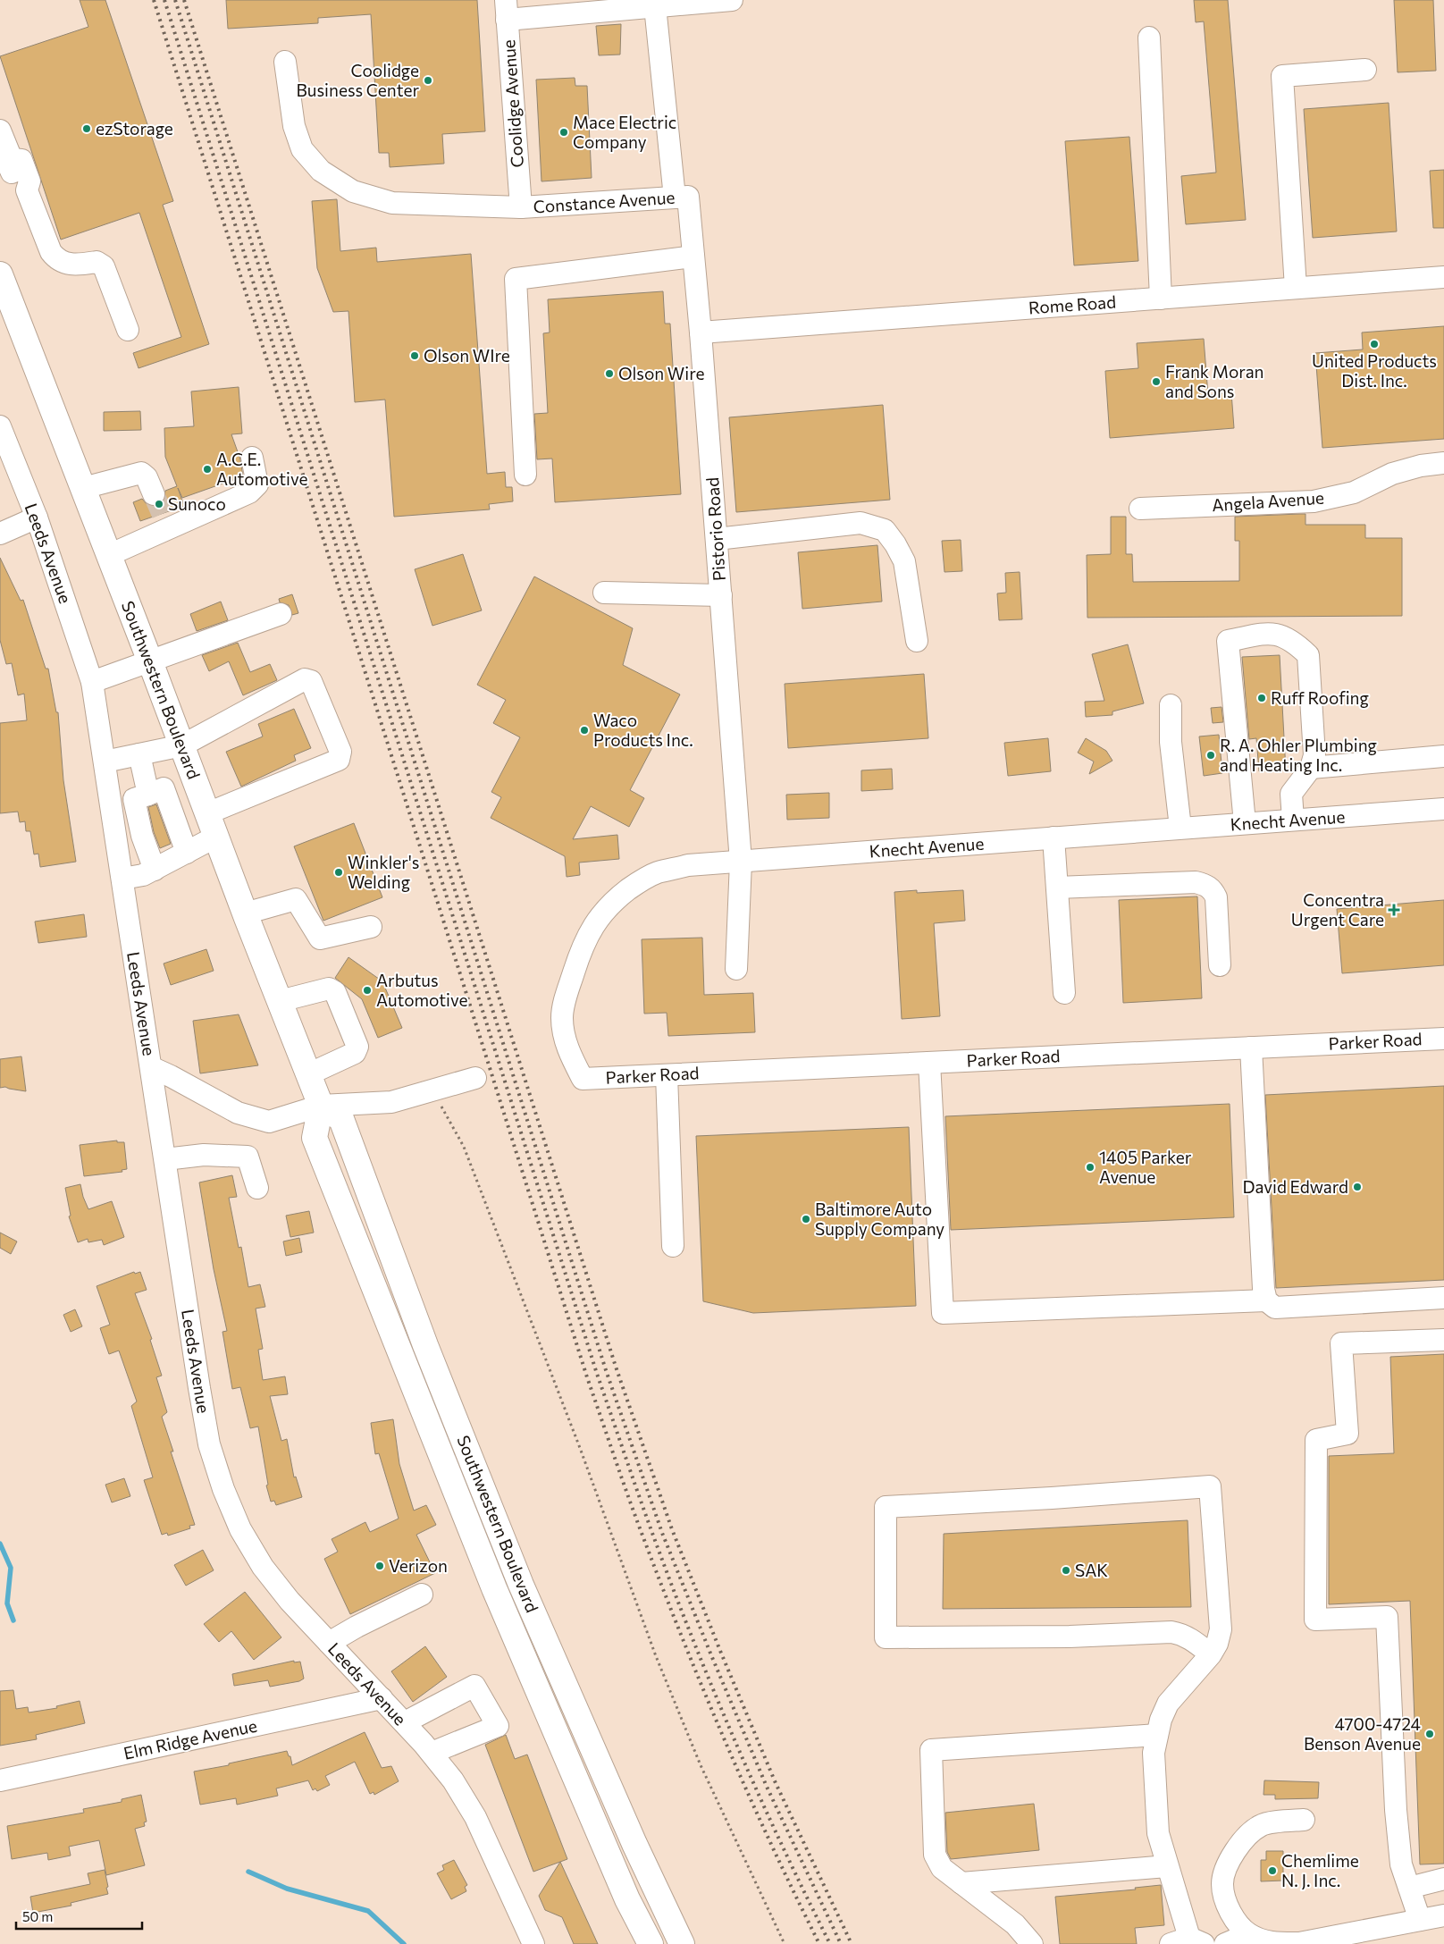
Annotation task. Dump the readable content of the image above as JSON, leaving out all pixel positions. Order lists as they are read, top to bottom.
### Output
{
  "streets": {
    "main road": ["Southwestern Boulevard"],
    "street": [
      "Coolidge Avenue",
      "Constance Avenue",
      "Rome Road",
      "Angela Avenue",
      "Pistorio Road",
      "Leeds Avenue",
      "Knecht Avenue",
      "Parker Road",
      "Elm Ridge Avenue"
    ]
  },
  "crossings": [
    ["Coolidge Avenue", "Constance Avenue"],
    ["Constance Avenue", "Pistorio Road"],
    ["Rome Road", "Pistorio Road"],
    ["Pistorio Road", "Knecht Avenue"],
    ["Leeds Avenue", "Elm Ridge Avenue"],
    ["Knecht Avenue", "Parker Road"]
  ],
  "places": {
    "other": [
      "Coolidge Business Center",
      "ezStorage",
      "Mace Electric Company",
      "United Products Dist. Inc.",
      "Olson WIre",
      "Olson Wire",
      "Frank Moran and Sons",
      "A.C.E. Automotive",
      "Sunoco",
      "Ruff Roofing",
      "Waco Products Inc.",
      "R. A. Ohler Plumbing and Heating Inc.",
      "Winkler's Welding",
      "Arbutus Automotive",
      "1405 Parker Avenue",
      "David Edward",
      "Baltimore Auto Supply Company",
      "Verizon",
      "SAK",
      "4700-4724 Benson Avenue",
      "Chemlime N. J. Inc."
    ],
    "health": ["Concentra Urgent Care"]
  },
  "scale_bar": "50 m"
}
